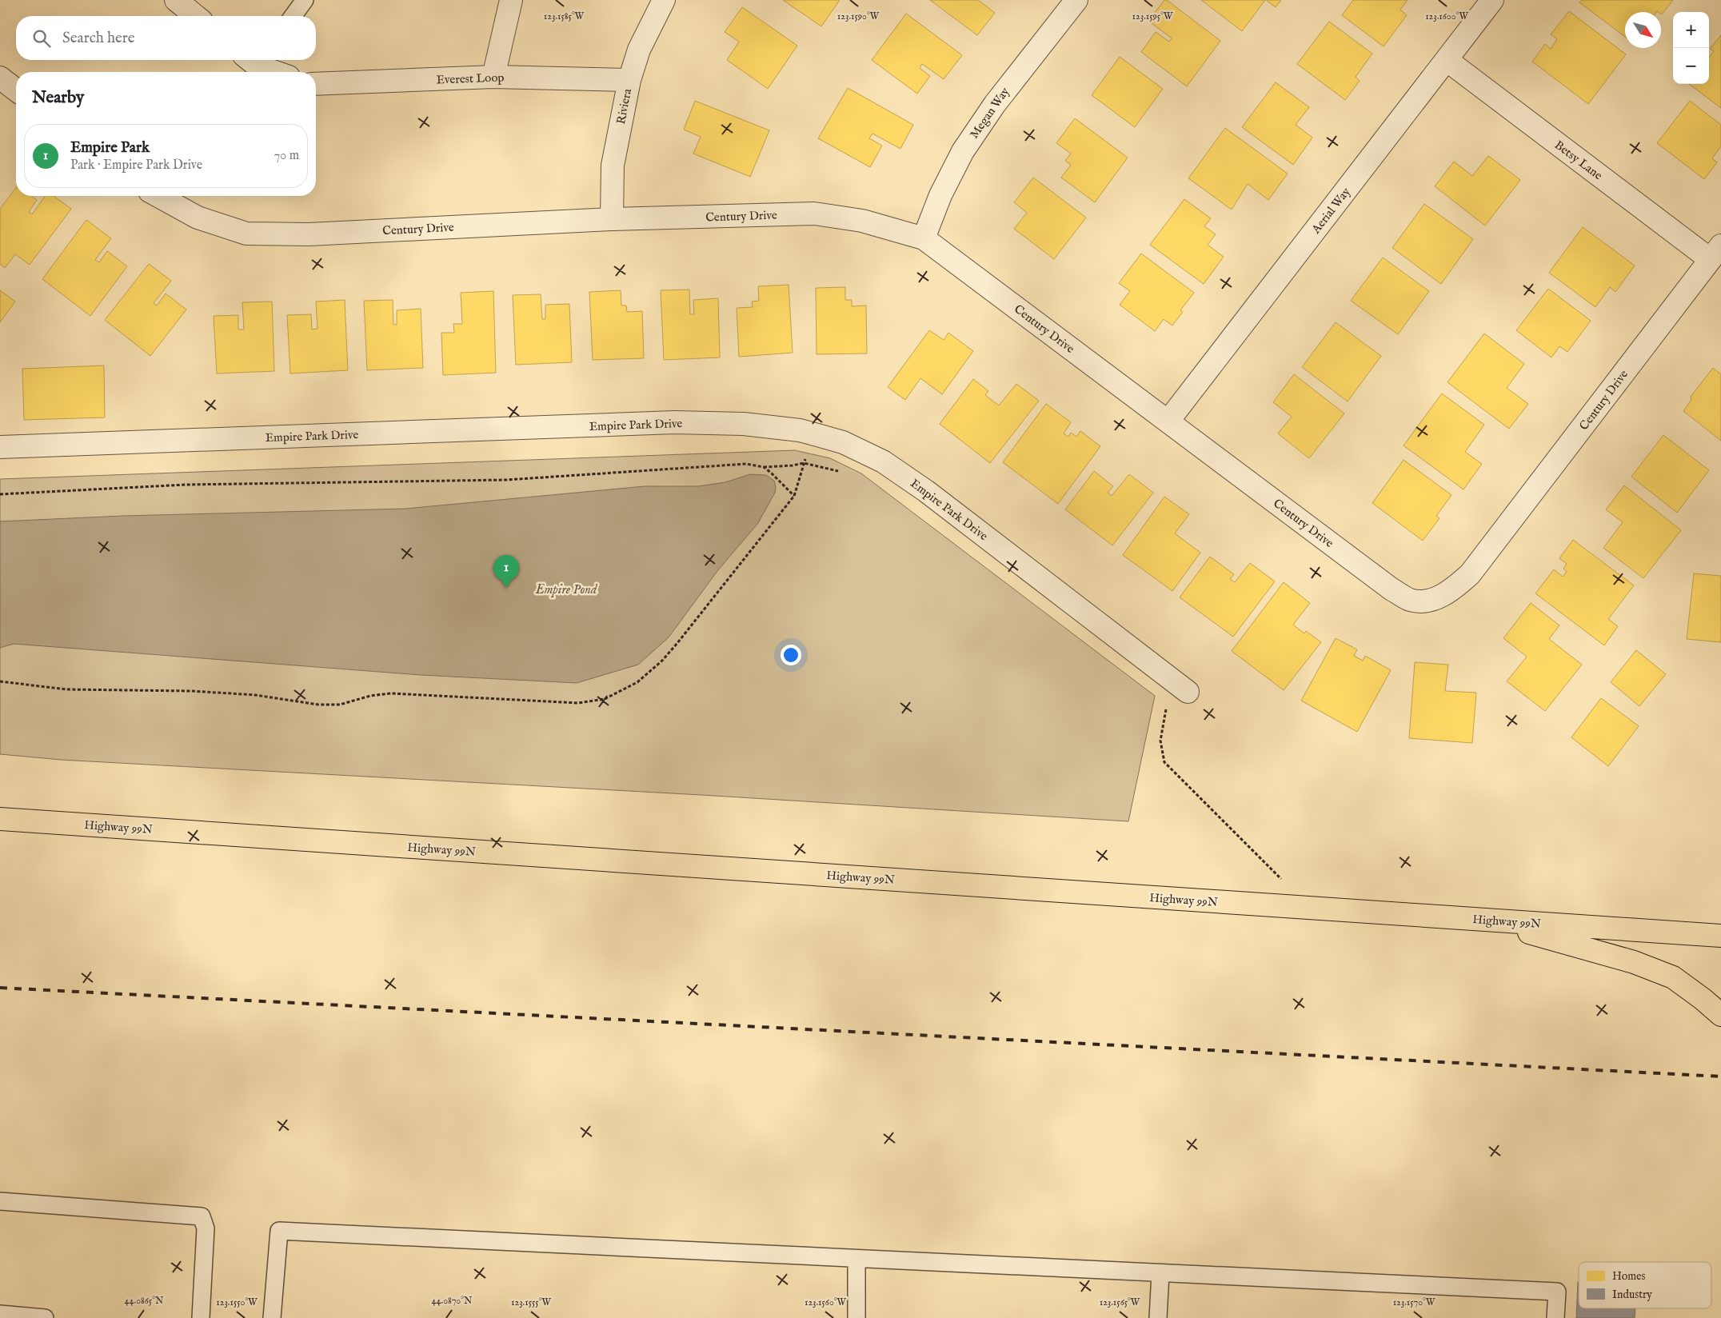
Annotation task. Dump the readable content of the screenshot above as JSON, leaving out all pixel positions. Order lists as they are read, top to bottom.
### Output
{
  "streets": {
    "main road": ["Highway 99N"],
    "street": [
      "Everest Loop",
      "Riviera",
      "Megan Way",
      "Betsy Lane",
      "Aerial Way",
      "Century Drive",
      "Empire Park Drive"
    ]
  },
  "crossings": [
    ["Everest Loop", "Riviera"],
    ["Riviera", "Century Drive"],
    ["Megan Way", "Century Drive"],
    ["Betsy Lane", "Aerial Way"],
    ["Betsy Lane", "Century Drive"],
    ["Aerial Way", "Century Drive"]
  ],
  "water": ["Empire Pond"],
  "legend": ["Homes", "Industry"],
  "north": "bottom right",
  "page": {
    "map_buttons": ["+", "−"],
    "search": "Search here",
    "heading": "Nearby",
    "list": [
      {
        "mark": "1",
        "name": "Empire Park",
        "note": "Park · Empire Park Drive",
        "value": "70 m"
      }
    ],
    "pins": "1"
  },
  "coordinates": [
    "123.1585°W",
    "123.1590°W",
    "123.1600°W",
    "123.1595°W",
    "44.0865°N",
    "44.0870°N",
    "123.1550°W",
    "123.1555°W",
    "123.1560°W",
    "123.1565°W",
    "123.1570°W"
  ]
}
